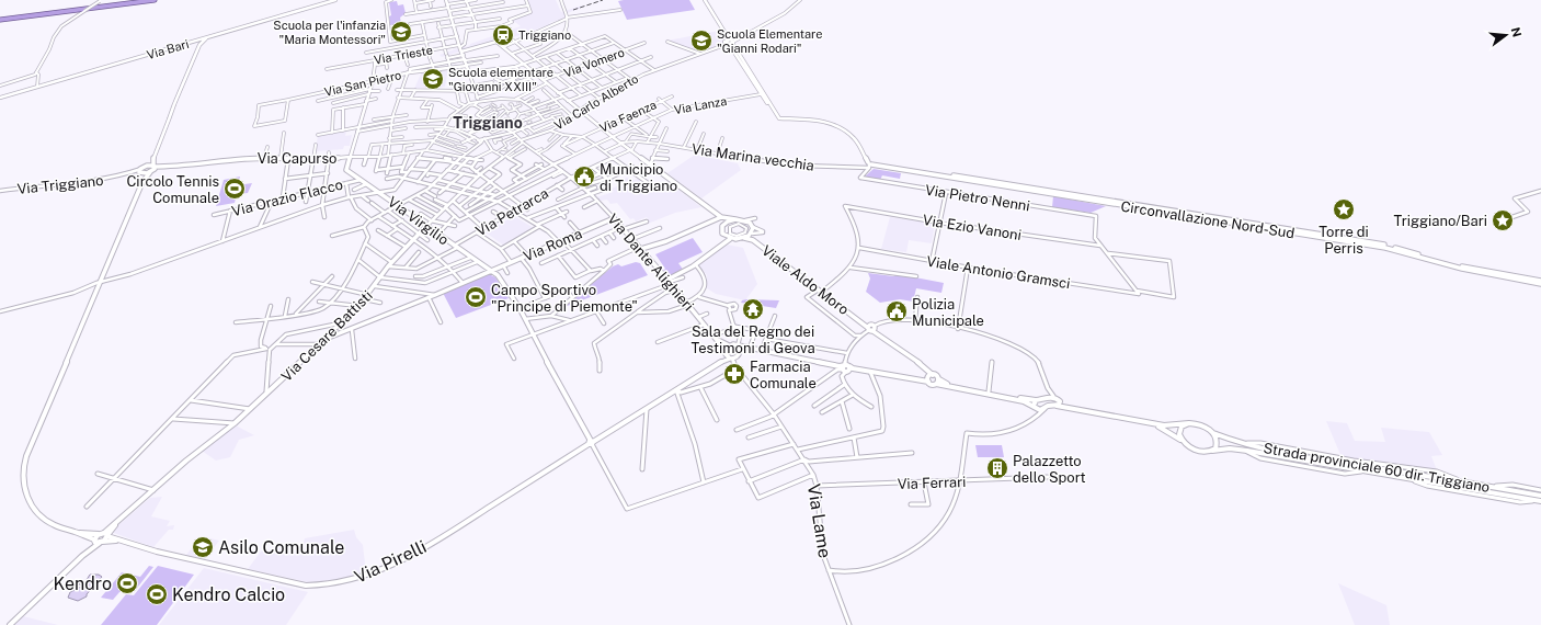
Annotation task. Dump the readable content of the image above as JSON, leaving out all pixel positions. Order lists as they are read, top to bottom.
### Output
{
  "streets": {
    "main road": [
      "Via Bari",
      "Via San Pietro",
      "Via Capurso",
      "Circonvallazione Nord-Sud",
      "Via Virgilio",
      "Via Roma",
      "Via Dante Alighieri",
      "Viale Aldo Moro",
      "Via Cesare Battisti",
      "Strada provinciale 60 dir. Triggiano",
      "Via Pirelli"
    ],
    "street": [
      "Via Trieste",
      "Via Vomero",
      "Via Carlo Alberto",
      "Via Lanza",
      "Via Faenza",
      "Via Marina vecchia",
      "Via Triggiano",
      "Via Orazio Flacco",
      "Via Pietro Nenni",
      "Via Petrarca",
      "Via Ezio Vanoni",
      "Viale Antonio Gramsci",
      "Via Ferrari",
      "Via Lame"
    ]
  },
  "crossings": [
    ["Via Carlo Alberto", "Via Cesare Battisti"],
    ["Via Lanza", "Via Dante Alighieri"],
    ["Via Marina vecchia", "Via Pietro Nenni"],
    ["Via Marina vecchia", "Circonvallazione Nord-Sud"],
    ["Via Capurso", "Via Triggiano"],
    ["Via Capurso", "Via Virgilio"],
    ["Via Orazio Flacco", "Via Virgilio"],
    ["Via Pietro Nenni", "Circonvallazione Nord-Sud"],
    ["Via Pietro Nenni", "Via Ezio Vanoni"],
    ["Via Petrarca", "Via Virgilio"],
    ["Via Petrarca", "Via Dante Alighieri"],
    ["Via Petrarca", "Via Cesare Battisti"],
    ["Via Virgilio", "Via Roma"],
    ["Via Virgilio", "Via Cesare Battisti"],
    ["Via Ezio Vanoni", "Viale Antonio Gramsci"],
    ["Via Roma", "Via Dante Alighieri"],
    ["Via Roma", "Via Cesare Battisti"],
    ["Via Dante Alighieri", "Via Lame"],
    ["Via Dante Alighieri", "Via Pirelli"],
    ["Via Cesare Battisti", "Via Pirelli"],
    ["Via Ferrari", "Via Lame"],
    ["Via Lame", "Via Pirelli"]
  ],
  "districts": ["Triggiano"],
  "places": {
    "school or university": [
      "Scuola per l'infanzia \"Maria Montessori\"",
      "Scuola Elementare \"Gianni Rodari\"",
      "Scuola elementare \"Giovanni XXIII\"",
      "Asilo Comunale"
    ],
    "station": ["Triggiano"],
    "public building": ["Municipio di Triggiano", "Polizia Municipale"],
    "sports": [
      "Circolo Tennis Comunale",
      "Campo Sportivo \"Principe di Piemonte\"",
      "Kendro",
      "Kendro Calcio"
    ],
    "place": ["Torre di Perris", "Triggiano/Bari"],
    "temple": ["Sala del Regno dei Testimoni di Geova"],
    "pharmacy": ["Farmacia Comunale"],
    "building": ["Palazzetto dello Sport"]
  },
  "north": "right"
}
